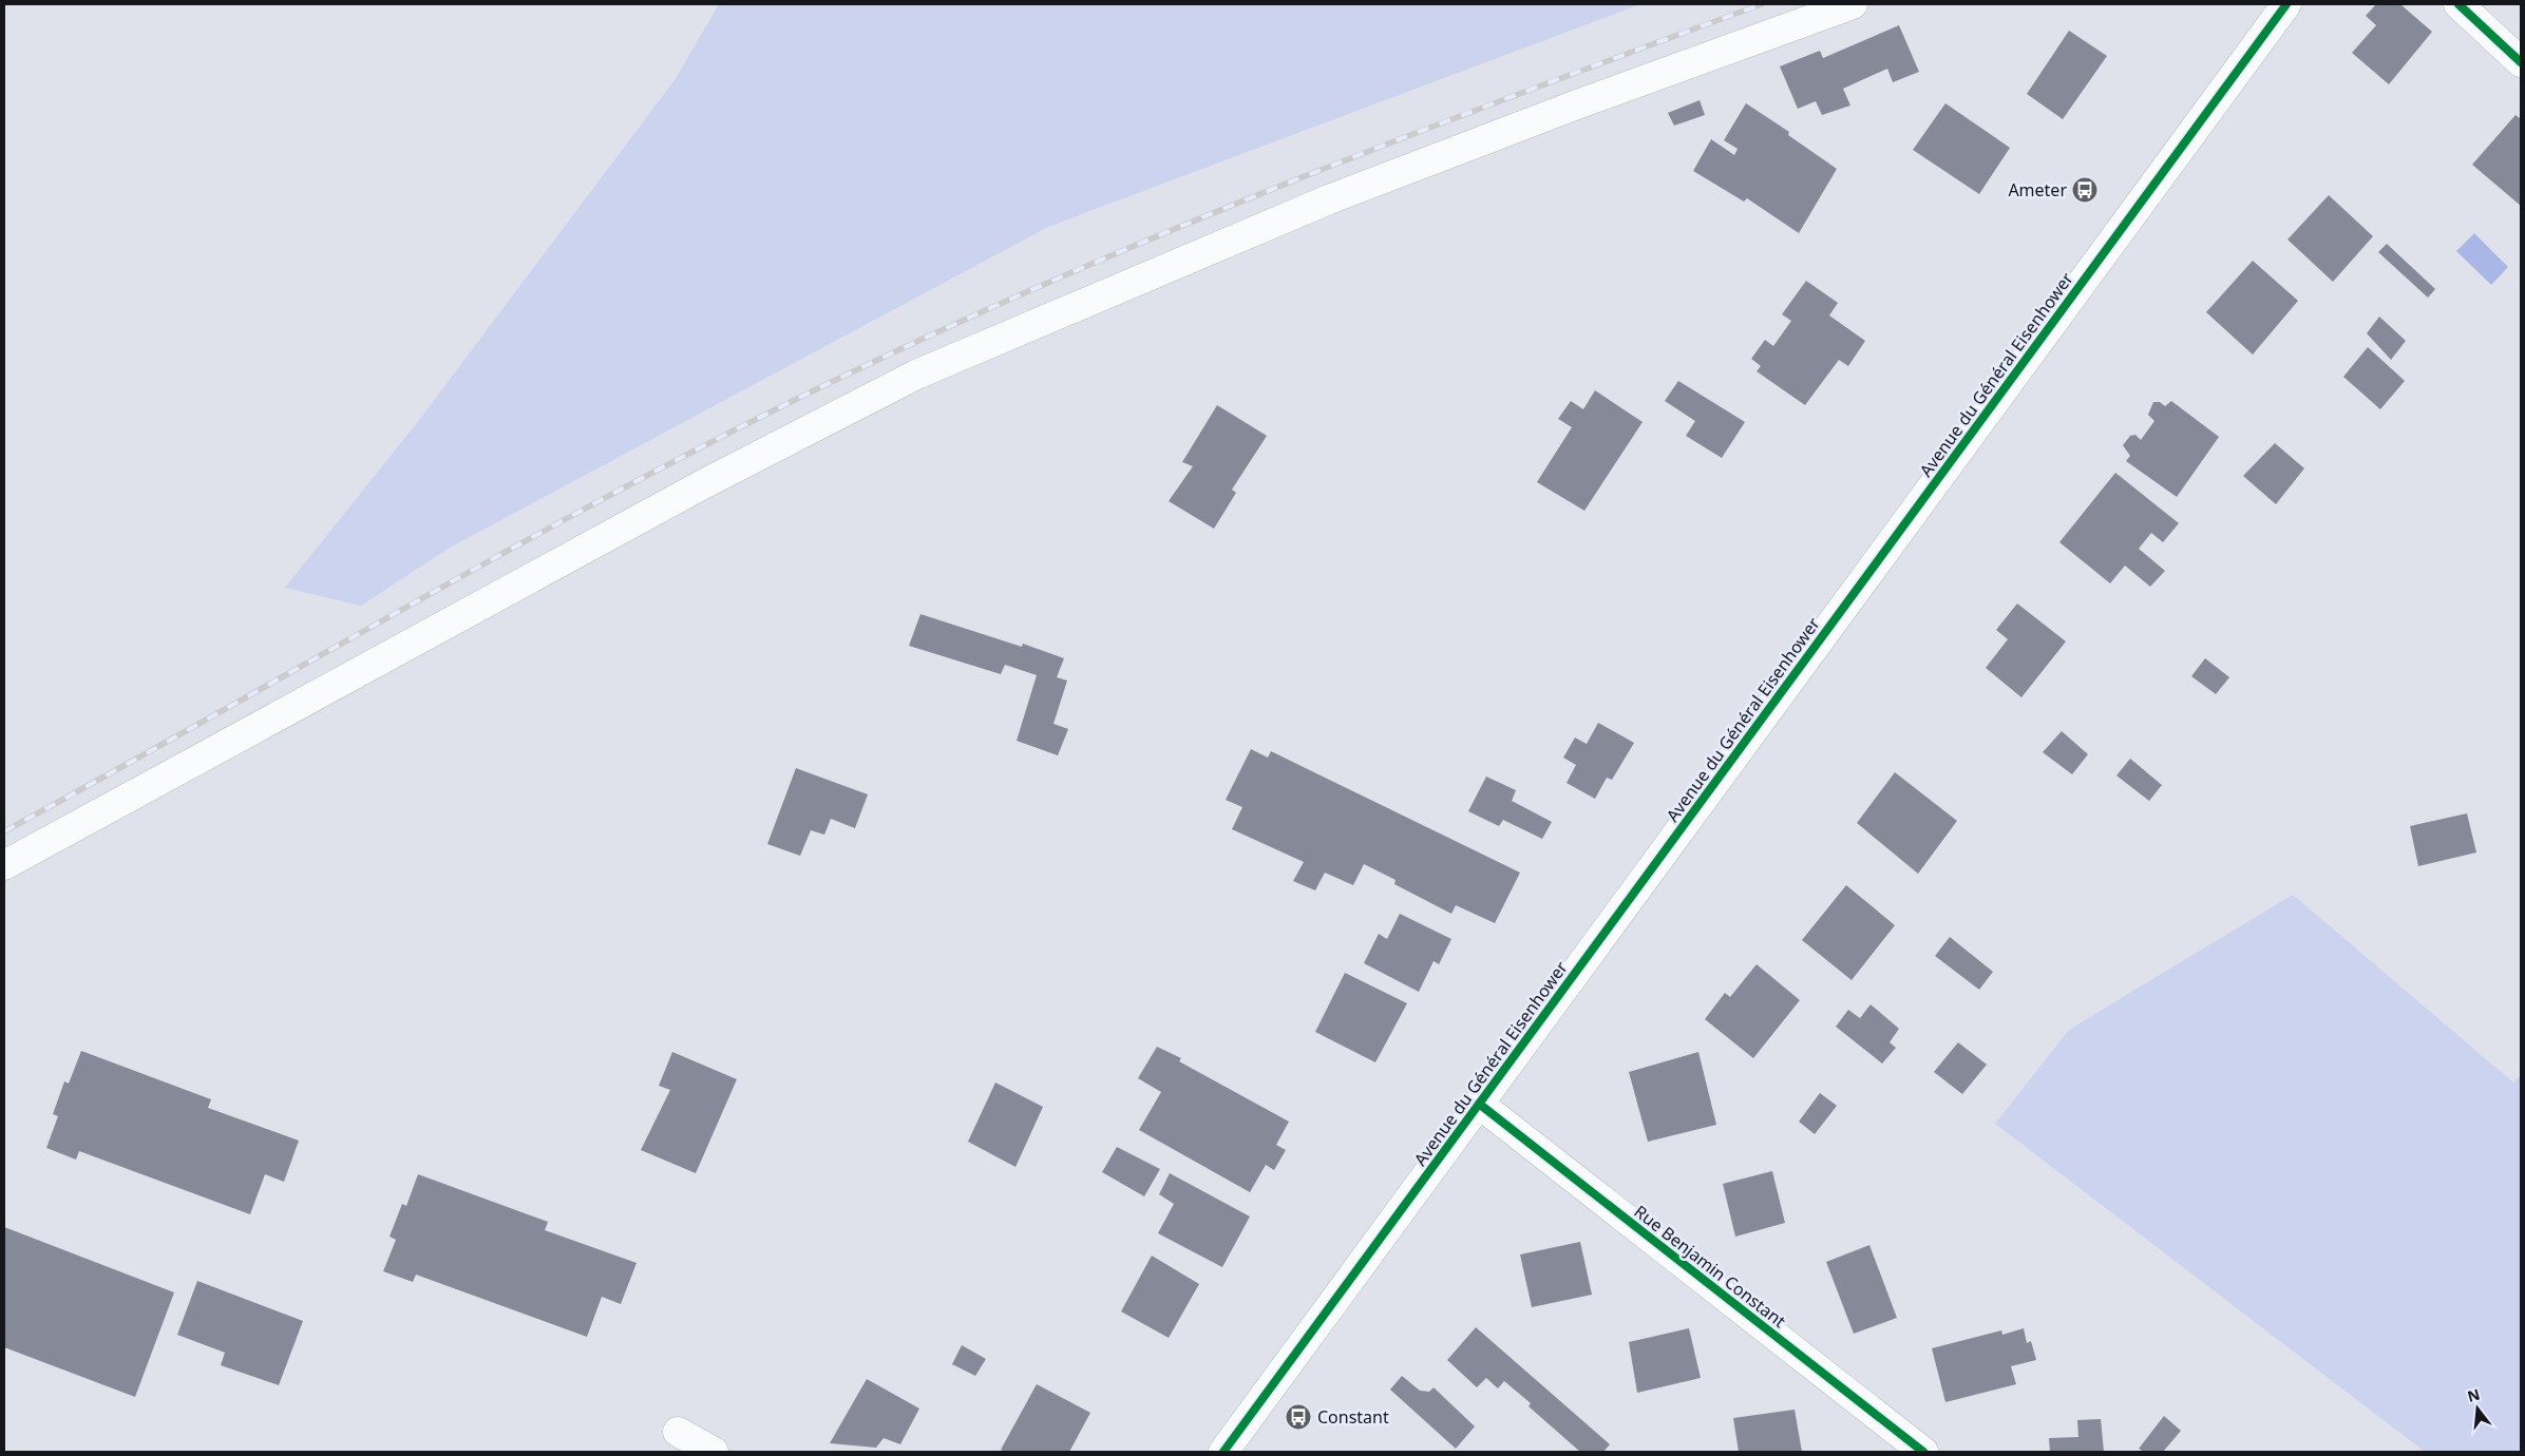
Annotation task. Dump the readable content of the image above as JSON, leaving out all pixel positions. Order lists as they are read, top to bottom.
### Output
{
  "streets": {
    "main road": ["Avenue du Général Eisenhower", "Rue Benjamin Constant"]
  },
  "crossings": [
    ["Avenue du Général Eisenhower", "Rue Benjamin Constant"]
  ],
  "places": {
    "bus stop": ["Ameter", "Constant"]
  },
  "north": "top"
}
